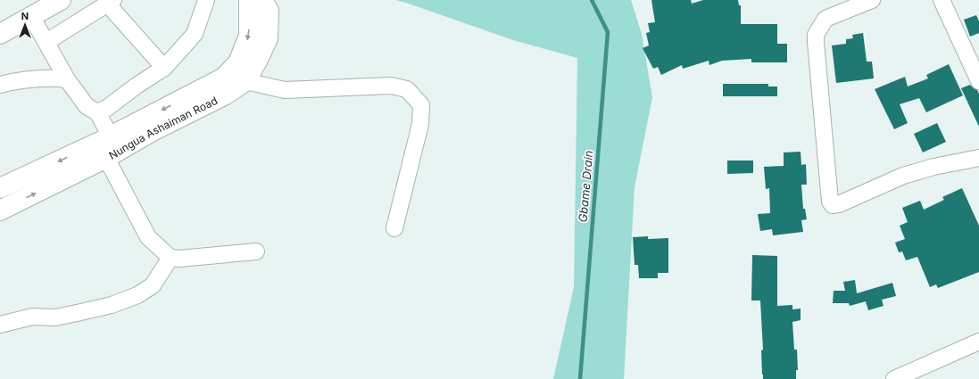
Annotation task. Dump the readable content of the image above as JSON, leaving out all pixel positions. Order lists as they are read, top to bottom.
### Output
{
  "streets": {
    "main road": ["Nungua Ashaiman Road"]
  },
  "water": ["Gbame Drain"],
  "north": "top"
}
